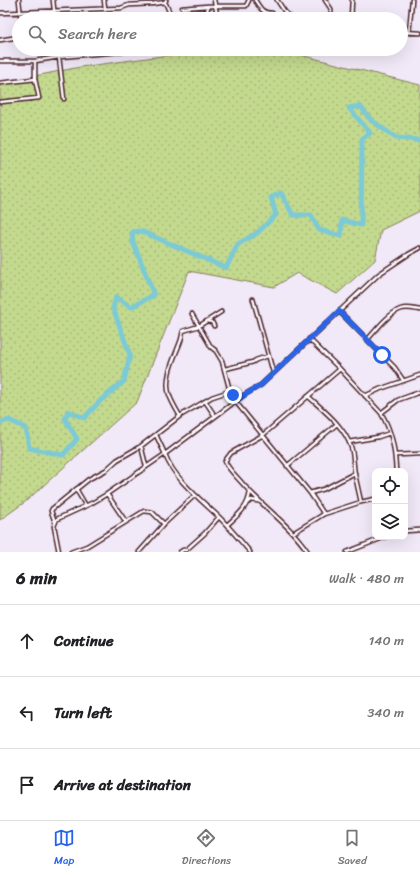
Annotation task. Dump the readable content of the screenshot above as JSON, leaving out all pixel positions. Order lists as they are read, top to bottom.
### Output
{
  "page": {
    "search": "Search here",
    "heading": ["6 min", "Walk · 480 m"],
    "list": [
      ["Continue", "140 m"],
      ["Turn left", "340 m"],
      "Arrive at destination"
    ],
    "nav": ["Map", "Directions", "Saved"]
  }
}
